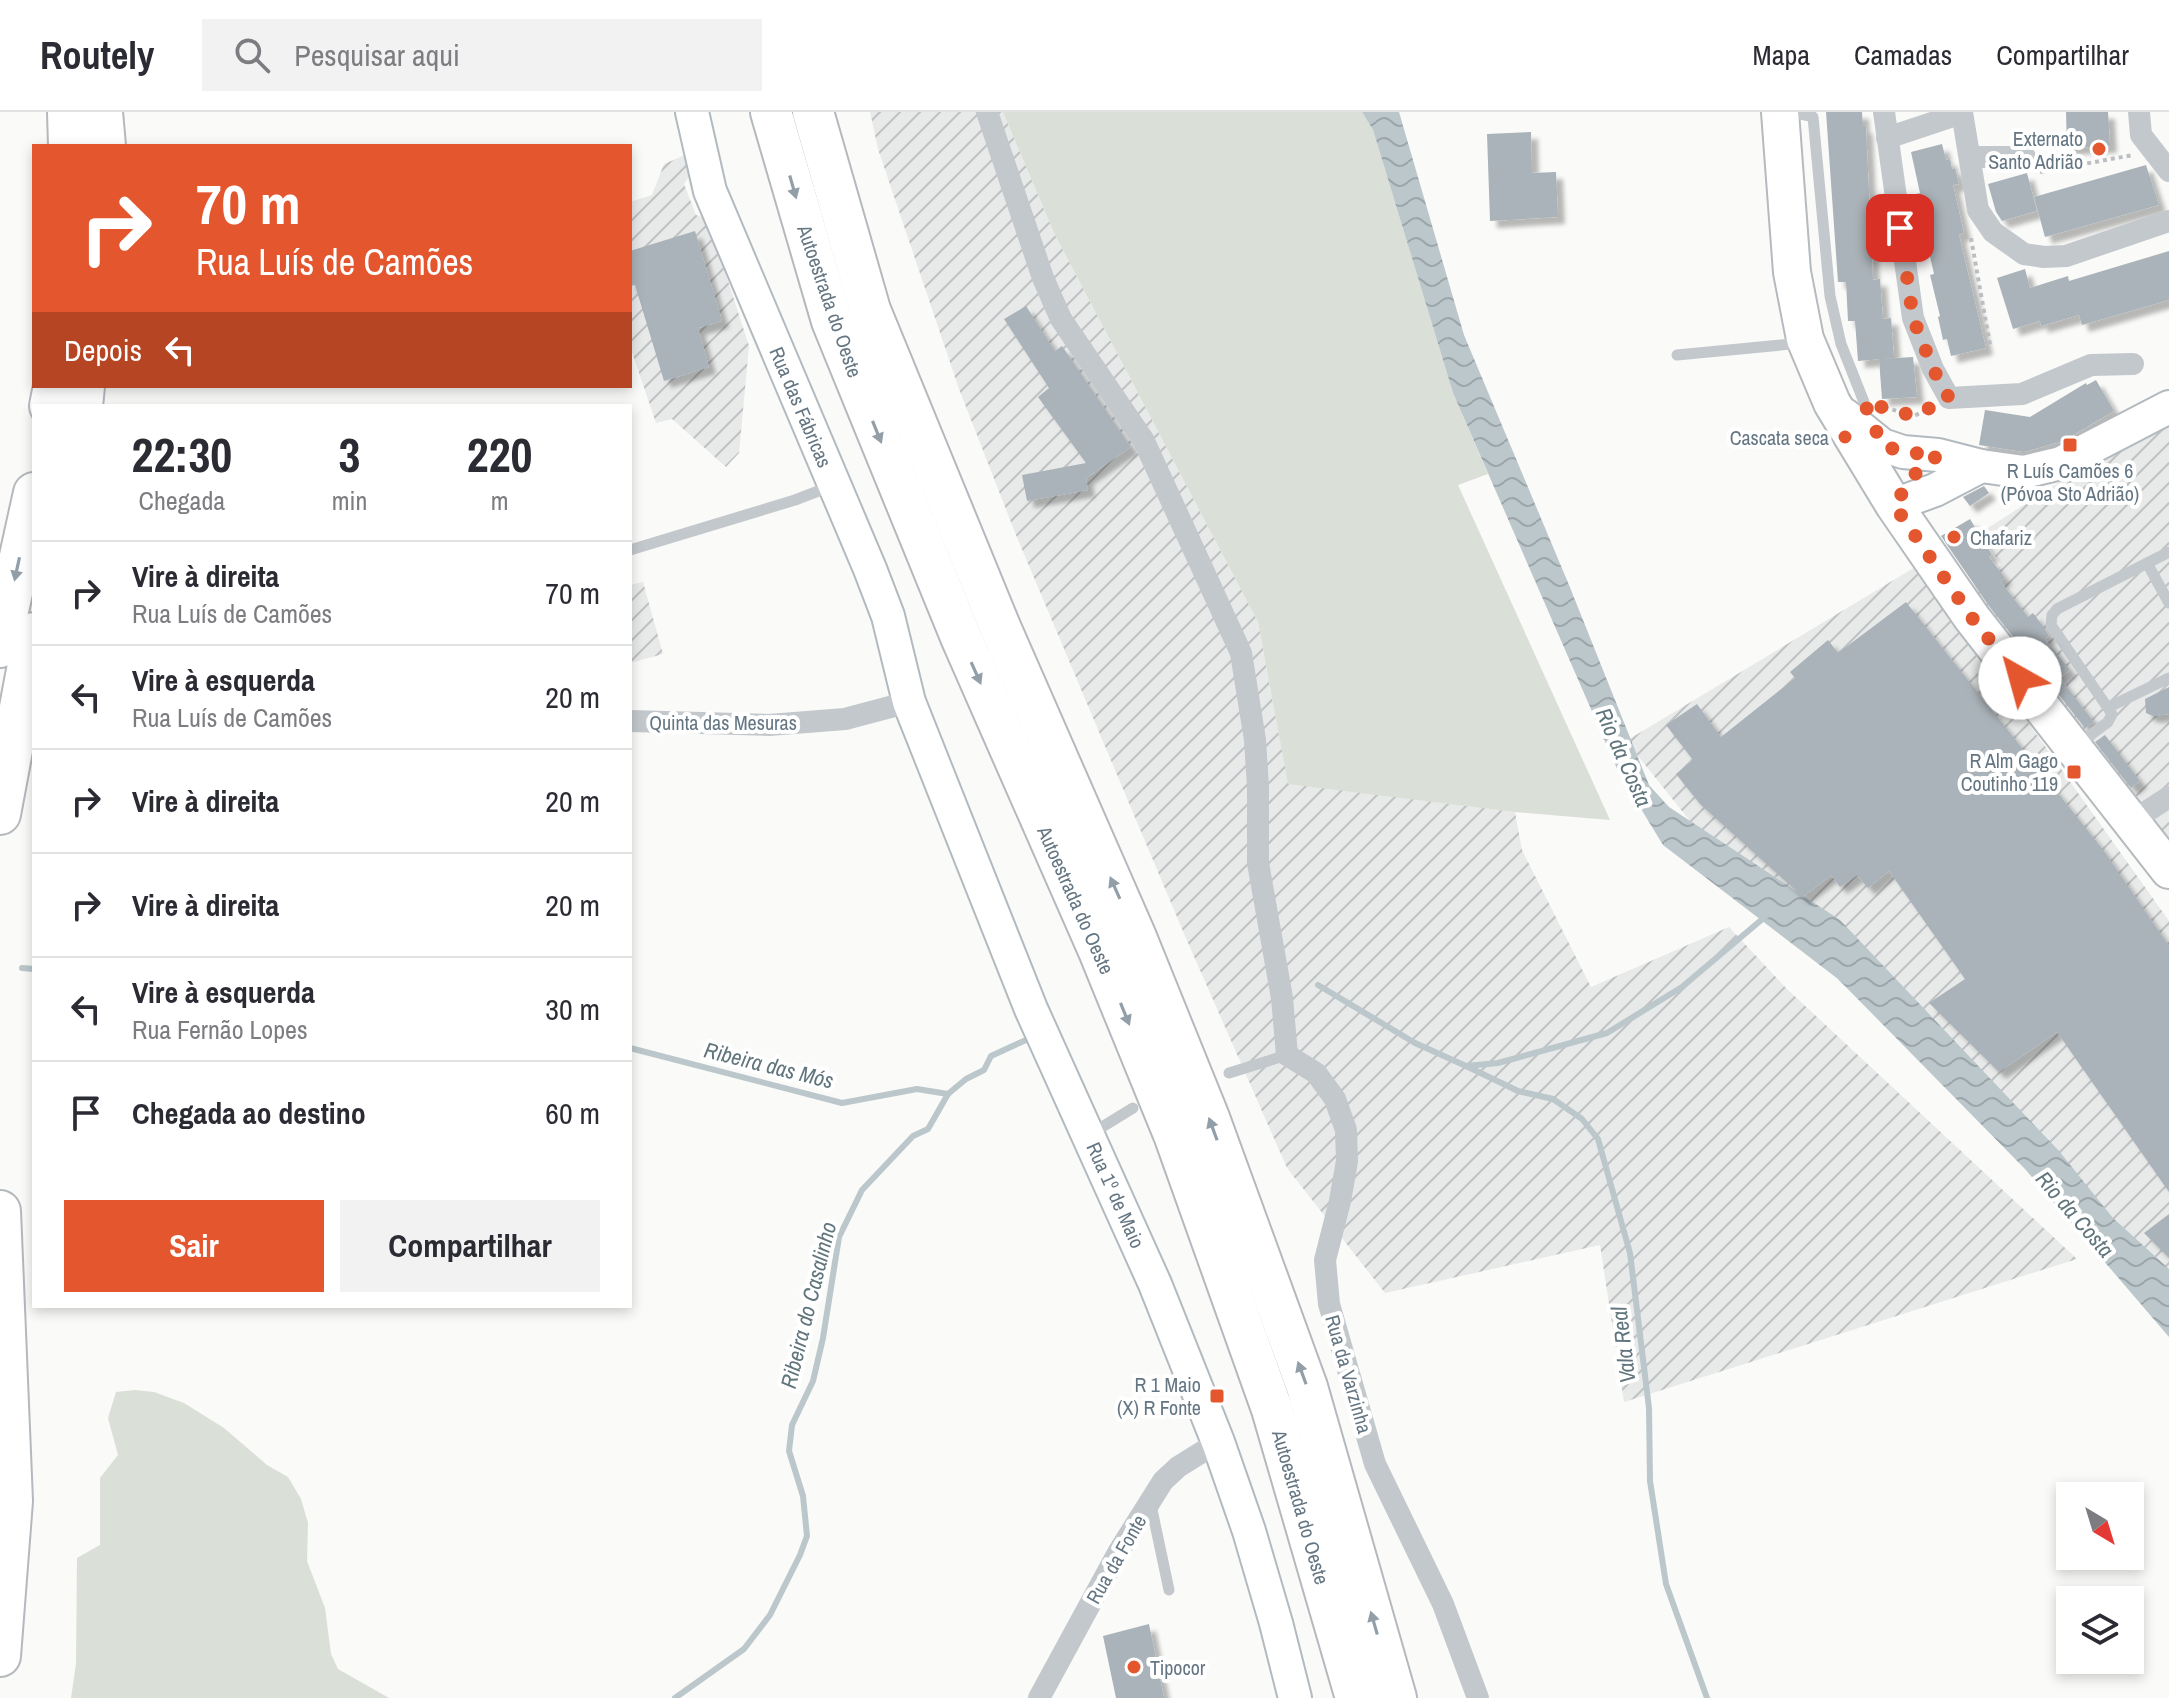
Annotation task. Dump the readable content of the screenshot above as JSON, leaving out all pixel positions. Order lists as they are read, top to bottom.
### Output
{
  "streets": {
    "highway": ["Autoestrada do Oeste"],
    "street": [
      "Rua das Fábricas",
      "Quinta das Mesuras",
      "Rua 1º de Maio",
      "Rua da Varzinha",
      "Rua da Fonte"
    ]
  },
  "crossings": [
    ["Rua das Fábricas", "Quinta das Mesuras"],
    ["Rua das Fábricas", "Rua 1º de Maio"],
    ["Quinta das Mesuras", "Rua 1º de Maio"],
    ["Rua 1º de Maio", "Rua da Fonte"]
  ],
  "water": [
    "Rio da Costa",
    "Ribeira das Mós",
    "Ribeira do Casalinho",
    "Vala Real"
  ],
  "places": {
    "other": [
      "Externato Santo Adrião",
      "Cascata seca",
      "Chafariz",
      "Tipocor"
    ],
    "transit": ["R Luís Camões 6 (Póvoa Sto Adrião)", "R Alm Gago Coutinho 119", "R 1 Maio (X) R Fonte"]
  },
  "north": "bottom right",
  "page": {
    "header": "Routely",
    "search": "Pesquisar aqui",
    "nav": ["Mapa", "Camadas", "Compartilhar"],
    "turn": ["70 m", "Rua Luís de Camões"],
    "then": "Depois",
    "eta": [
      "22:30",
      "Chegada",
      "3",
      "min",
      "220",
      "m"
    ],
    "list": [
      {
        "name": "Vire à direita",
        "note": "Rua Luís de Camões",
        "value": "70 m"
      },
      {
        "name": "Vire à esquerda",
        "note": "Rua Luís de Camões",
        "value": "20 m"
      },
      {
        "name": "Vire à direita",
        "value": "20 m"
      },
      {
        "name": "Vire à direita",
        "value": "20 m"
      },
      {
        "name": "Vire à esquerda",
        "note": "Rua Fernão Lopes",
        "value": "30 m"
      },
      {
        "name": "Chegada ao destino",
        "value": "60 m"
      }
    ],
    "buttons": ["Sair", "Compartilhar"]
  }
}
